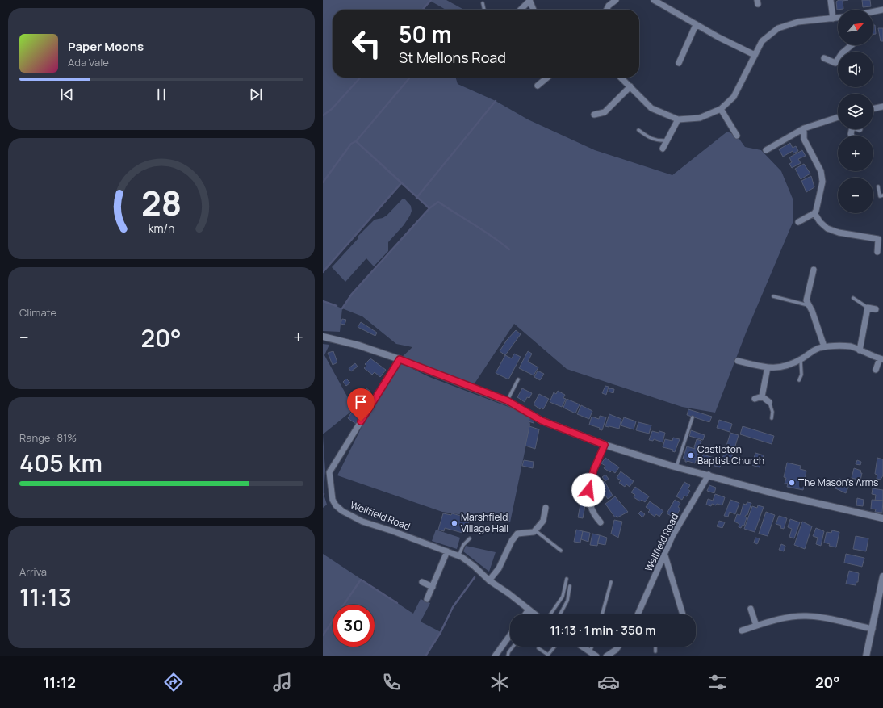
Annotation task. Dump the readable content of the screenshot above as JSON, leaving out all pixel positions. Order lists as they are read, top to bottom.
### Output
{
  "streets": {
    "street": ["Wellfield Road"]
  },
  "places": ["Castleton Baptist Church", "The Mason's Arms", "Marshfield Village Hall"],
  "north": "top right",
  "page": {
    "map_buttons": ["+", "−"],
    "turn": ["50 m", "St Mellons Road"],
    "song": ["Paper Moons", "Ada Vale"],
    "tile": [
      "Climate",
      ["Range · 81%", "405 km"],
      ["Arrival", "11:13"]
    ],
    "heat": ["−", "20°", "+"],
    "limit": "30",
    "trip": "11:13 · 1 min · 350 m",
    "tabs": ["11:12", "20°"],
    "gauge": ["28", "km/h"]
  }
}
